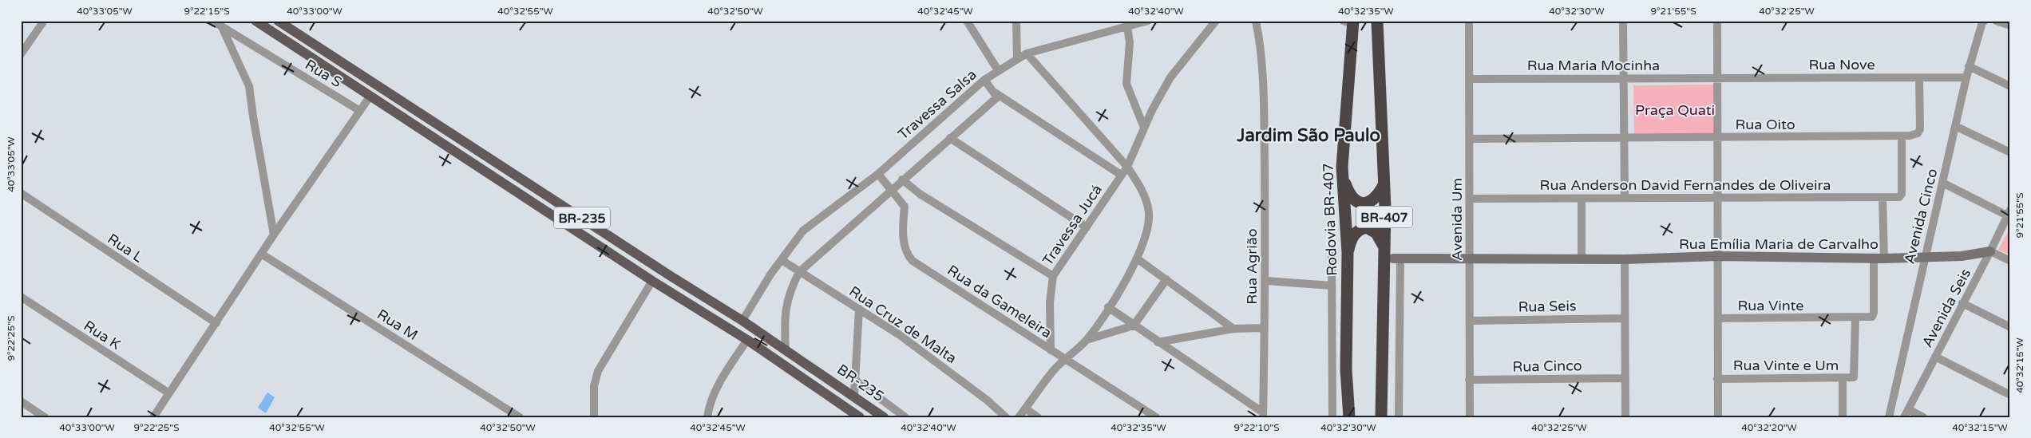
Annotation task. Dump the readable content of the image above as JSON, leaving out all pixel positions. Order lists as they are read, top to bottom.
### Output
{
  "streets": {
    "highway": ["BR-407", "Rodovia BR-407"],
    "main road": ["BR-235"],
    "street": [
      "Rua Nove",
      "Rua Maria Mocinha",
      "Rua S",
      "Travessa Salsa",
      "Rua Oito",
      "Rua Anderson David Fernandes de Oliveira",
      "Avenida Cinco",
      "Avenida Um",
      "Travessa Jucá",
      "Rua Emília Maria de Carvalho",
      "Rua L",
      "Rua Agrião",
      "Rua da Gameleira",
      "Rua Vinte",
      "Rua Seis",
      "Avenida Seis",
      "Rua M",
      "Rua Cruz de Malta",
      "Rua K",
      "Rua Vinte e Um",
      "Rua Cinco"
    ]
  },
  "crossings": [
    ["Rua Nove", "Rua Maria Mocinha"],
    ["Rua Nove", "Rua Oito"],
    ["Rua Nove", "Avenida Cinco"],
    ["Rua Maria Mocinha", "Avenida Um"],
    ["Travessa Salsa", "Rua da Gameleira"],
    ["Rua Oito", "Rua Anderson David Fernandes de Oliveira"],
    ["Rua Oito", "Avenida Um"],
    ["Rua Anderson David Fernandes de Oliveira", "Avenida Um"],
    ["Avenida Cinco", "Rua Emília Maria de Carvalho"],
    ["Avenida Um", "Rua Emília Maria de Carvalho"],
    ["Avenida Um", "Rua Seis"],
    ["Avenida Um", "Rua Cinco"],
    ["Travessa Jucá", "Rua da Gameleira"],
    ["Rua Emília Maria de Carvalho", "Rua Vinte"],
    ["Rua Emília Maria de Carvalho", "Avenida Seis"],
    ["Rua Vinte", "Rua Vinte e Um"]
  ],
  "districts": ["Jardim São Paulo"],
  "parks": ["Praça Quati"],
  "coordinates": [
    "40°33'05\"W",
    "9°22'15\"S",
    "40°33'00\"W",
    "40°32'55\"W",
    "40°32'50\"W",
    "40°32'45\"W",
    "40°32'40\"W",
    "40°32'35\"W",
    "40°32'30\"W",
    "9°21'55\"S",
    "40°32'25\"W",
    "9°22'25\"S",
    "40°32'15\"W",
    "9°22'10\"S",
    "40°32'20\"W"
  ]
}
